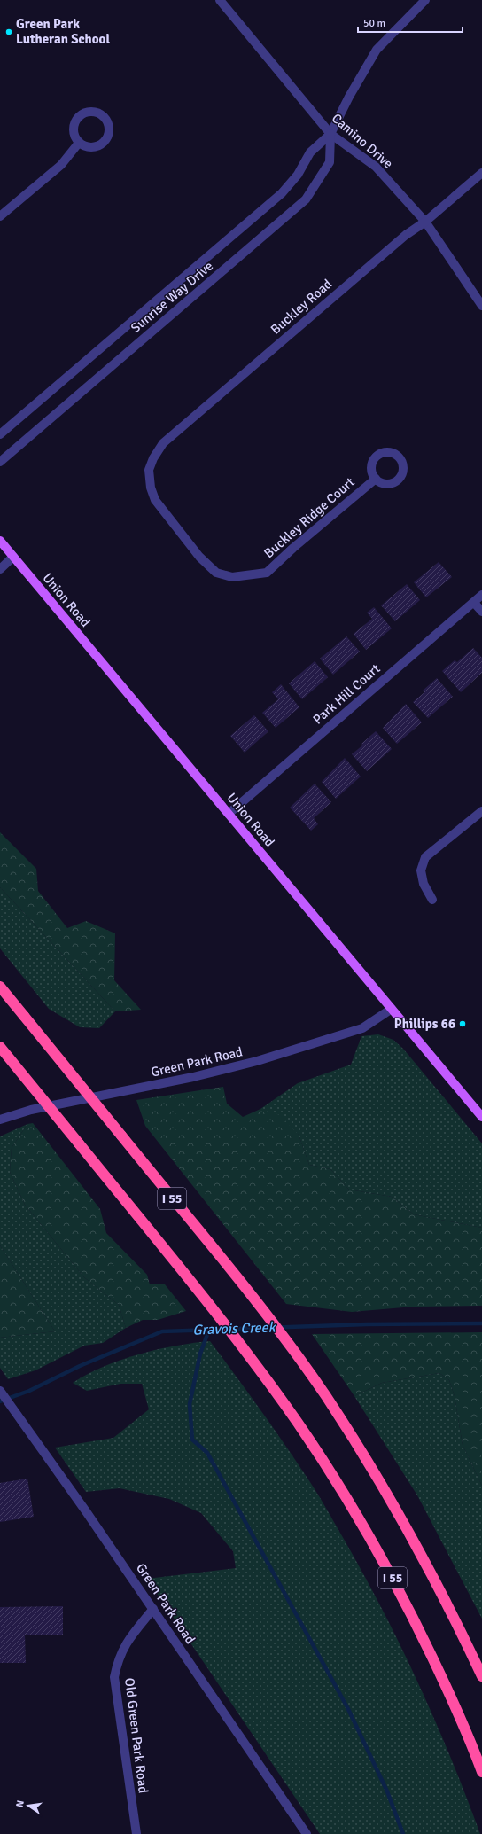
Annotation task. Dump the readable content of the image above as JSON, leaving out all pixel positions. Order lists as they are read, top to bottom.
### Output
{
  "streets": {
    "highway": ["I 55"],
    "main road": ["Union Road"],
    "street": [
      "Camino Drive",
      "Sunrise Way Drive",
      "Buckley Road",
      "Buckley Ridge Court",
      "Park Hill Court",
      "Green Park Road",
      "Old Green Park Road"
    ]
  },
  "crossings": [
    ["Camino Drive", "Sunrise Way Drive"],
    ["Camino Drive", "Buckley Road"],
    ["Buckley Road", "Buckley Ridge Court"],
    ["Union Road", "Park Hill Court"],
    ["Union Road", "Green Park Road"],
    ["Green Park Road", "Old Green Park Road"]
  ],
  "water": ["Gravois Creek"],
  "places": ["Green Park Lutheran School", "Phillips 66"],
  "scale_bar": "50 m",
  "north": "left"
}
